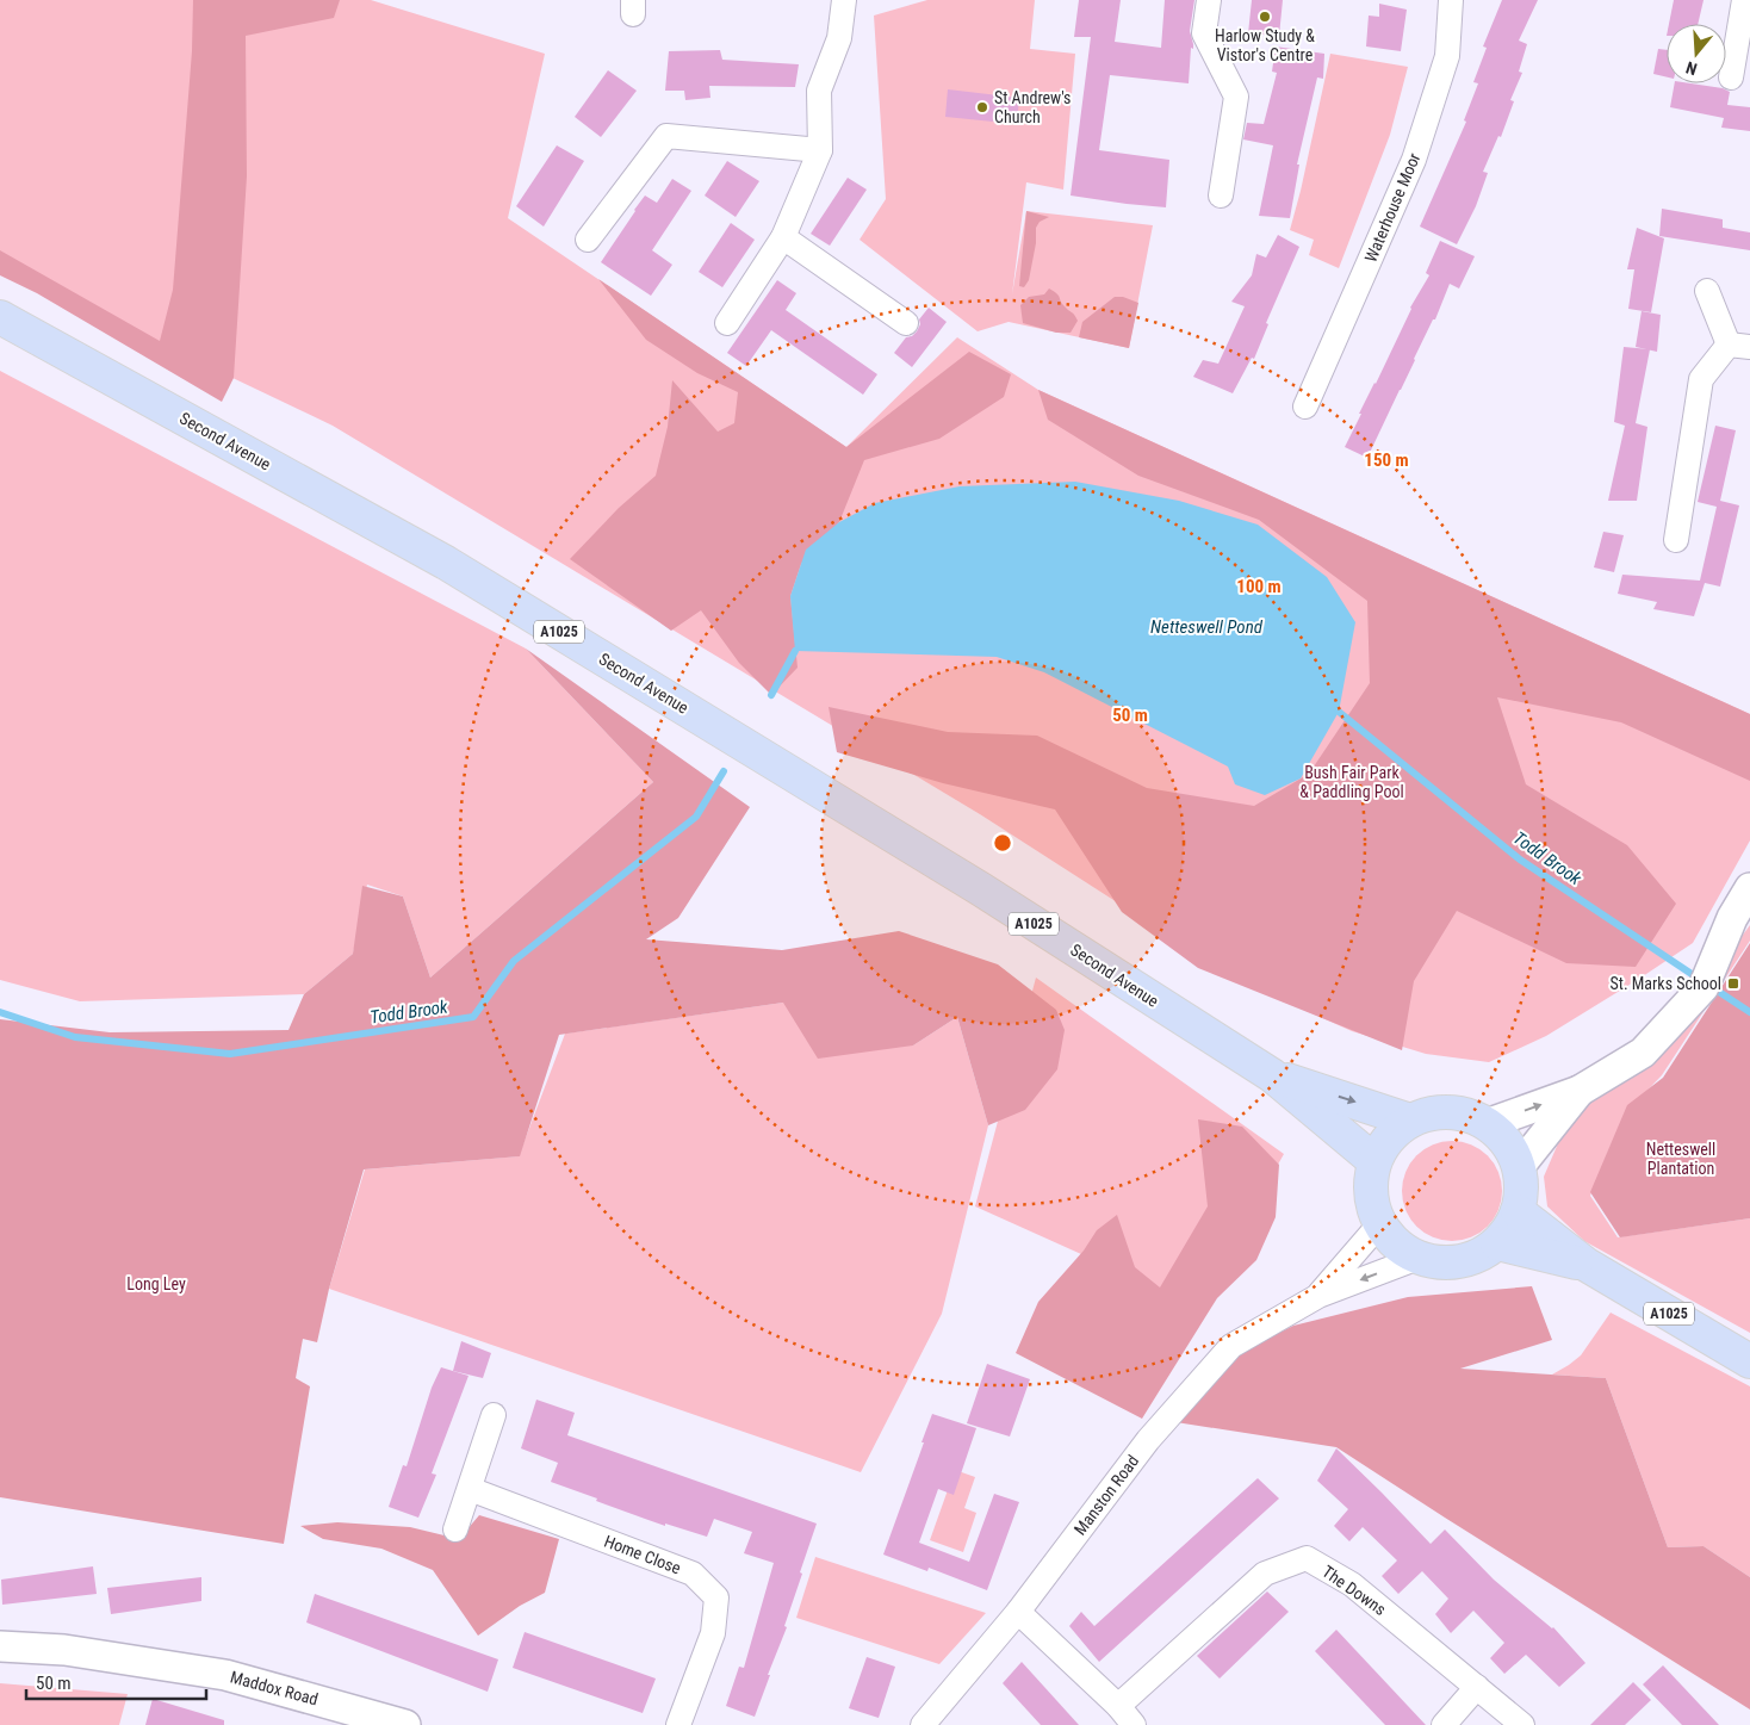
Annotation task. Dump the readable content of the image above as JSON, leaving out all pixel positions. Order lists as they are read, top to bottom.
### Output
{
  "streets": {
    "main road": ["Second Avenue", "A1025"],
    "street": [
      "Waterhouse Moor",
      "Manston Road",
      "Home Close",
      "The Downs",
      "Maddox Road"
    ]
  },
  "crossings": [
    ["Second Avenue", "A1025"],
    ["Second Avenue", "Manston Road"],
    ["A1025", "Manston Road"]
  ],
  "water": ["Netteswell Pond", "Todd Brook"],
  "parks": ["Bush Fair Park & Paddling Pool", "Netteswell Plantation", "Long Ley"],
  "places": {
    "other": ["Harlow Study & Vistor's Centre", "St Andrew's Church"],
    "transit": ["St. Marks School"]
  },
  "scale_bar": "50 m",
  "north": "bottom",
  "rings": ["150 m", "100 m", "50 m"]
}
